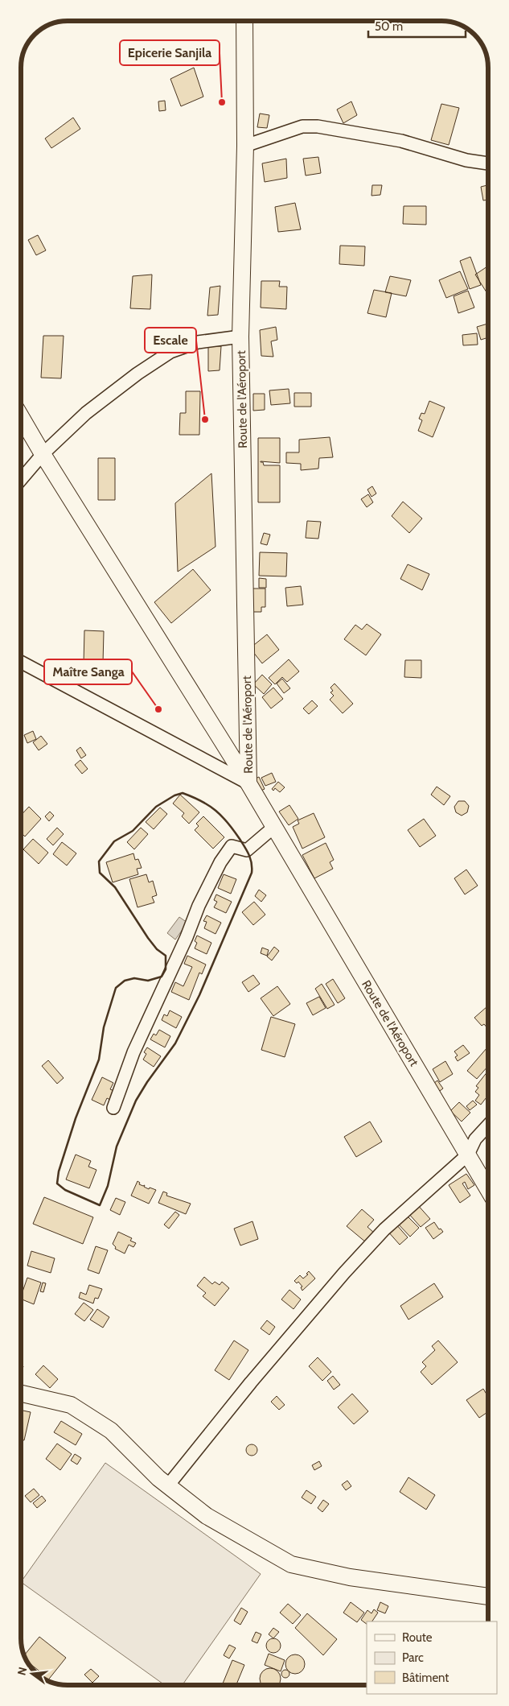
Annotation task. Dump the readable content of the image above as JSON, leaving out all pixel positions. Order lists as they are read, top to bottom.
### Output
{
  "streets": {
    "main road": ["Route de l'Aéroport"]
  },
  "places": ["Epicerie Sanjila", "Escale", "Maître Sanga"],
  "legend": ["Route", "Parc", "Bâtiment"],
  "scale_bar": "50 m",
  "north": "left"
}
